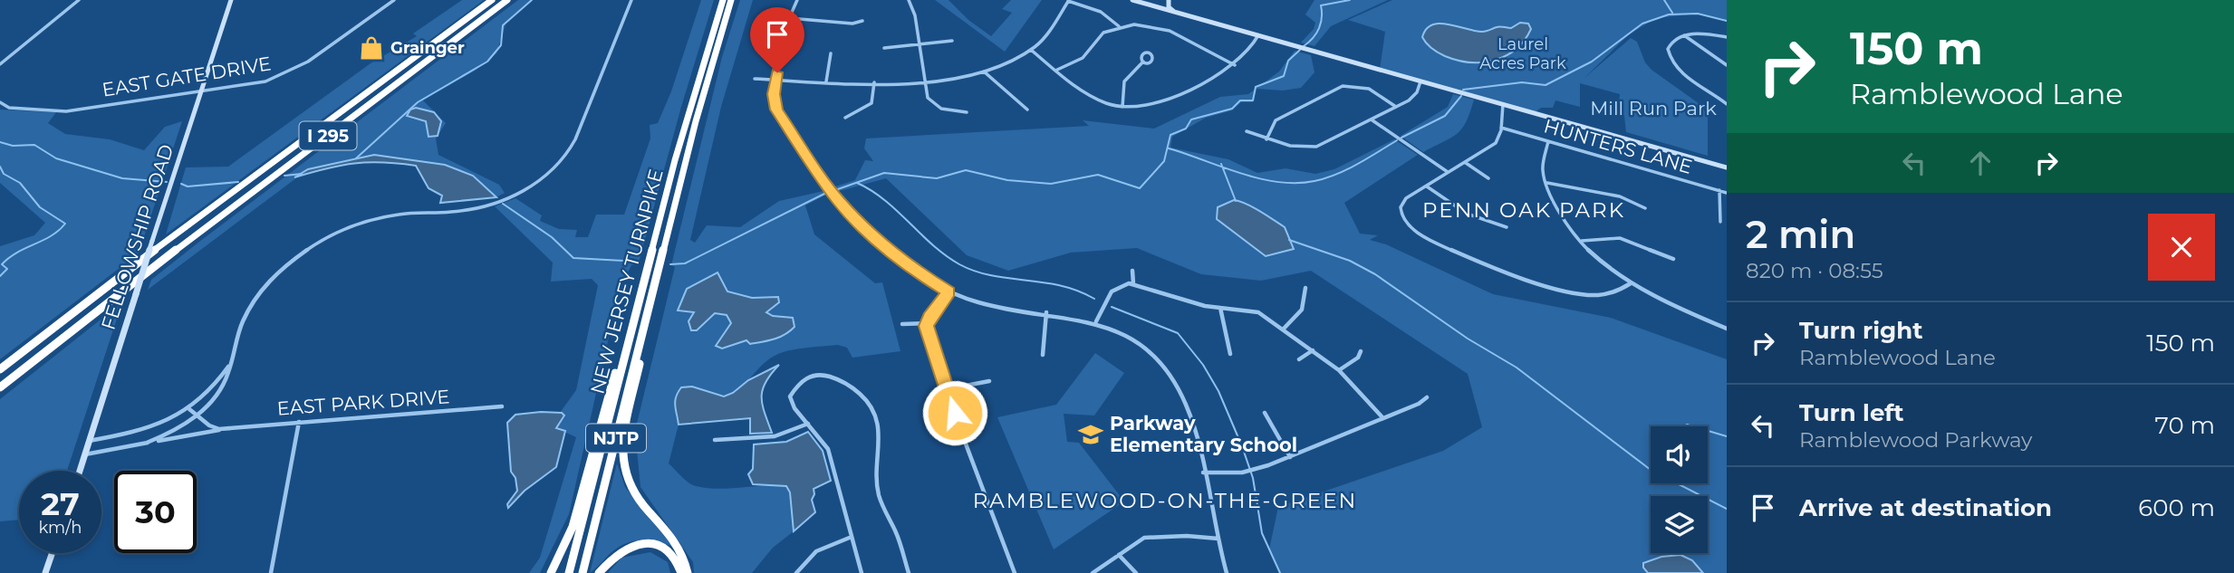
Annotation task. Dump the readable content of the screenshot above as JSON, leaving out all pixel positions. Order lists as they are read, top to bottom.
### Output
{
  "streets": {
    "highway": ["I 295", "NEW JERSEY TURNPIKE", "NJTP"],
    "street": [
      "EAST GATE DRIVE",
      "HUNTERS LANE",
      "FELLOWSHIP ROAD",
      "EAST PARK DRIVE"
    ]
  },
  "crossings": [
    ["EAST GATE DRIVE", "FELLOWSHIP ROAD"],
    ["FELLOWSHIP ROAD", "EAST PARK DRIVE"]
  ],
  "districts": ["PENN OAK PARK", "RAMBLEWOOD-ON-THE-GREEN"],
  "parks": ["Laurel Acres Park", "Mill Run Park"],
  "places": {
    "shop": ["Grainger"],
    "school or university": ["Parkway Elementary School"]
  },
  "page": {
    "turn": ["150 m", "Ramblewood Lane"],
    "heading": ["2 min", "820 m · 08:55"],
    "list": [
      {
        "name": "Turn right",
        "note": "Ramblewood Lane",
        "value": "150 m"
      },
      {
        "name": "Turn left",
        "note": "Ramblewood Parkway",
        "value": "70 m"
      },
      {
        "name": "Arrive at destination",
        "value": "600 m"
      }
    ],
    "speed": "27 km/h",
    "limit": "30"
  }
}
